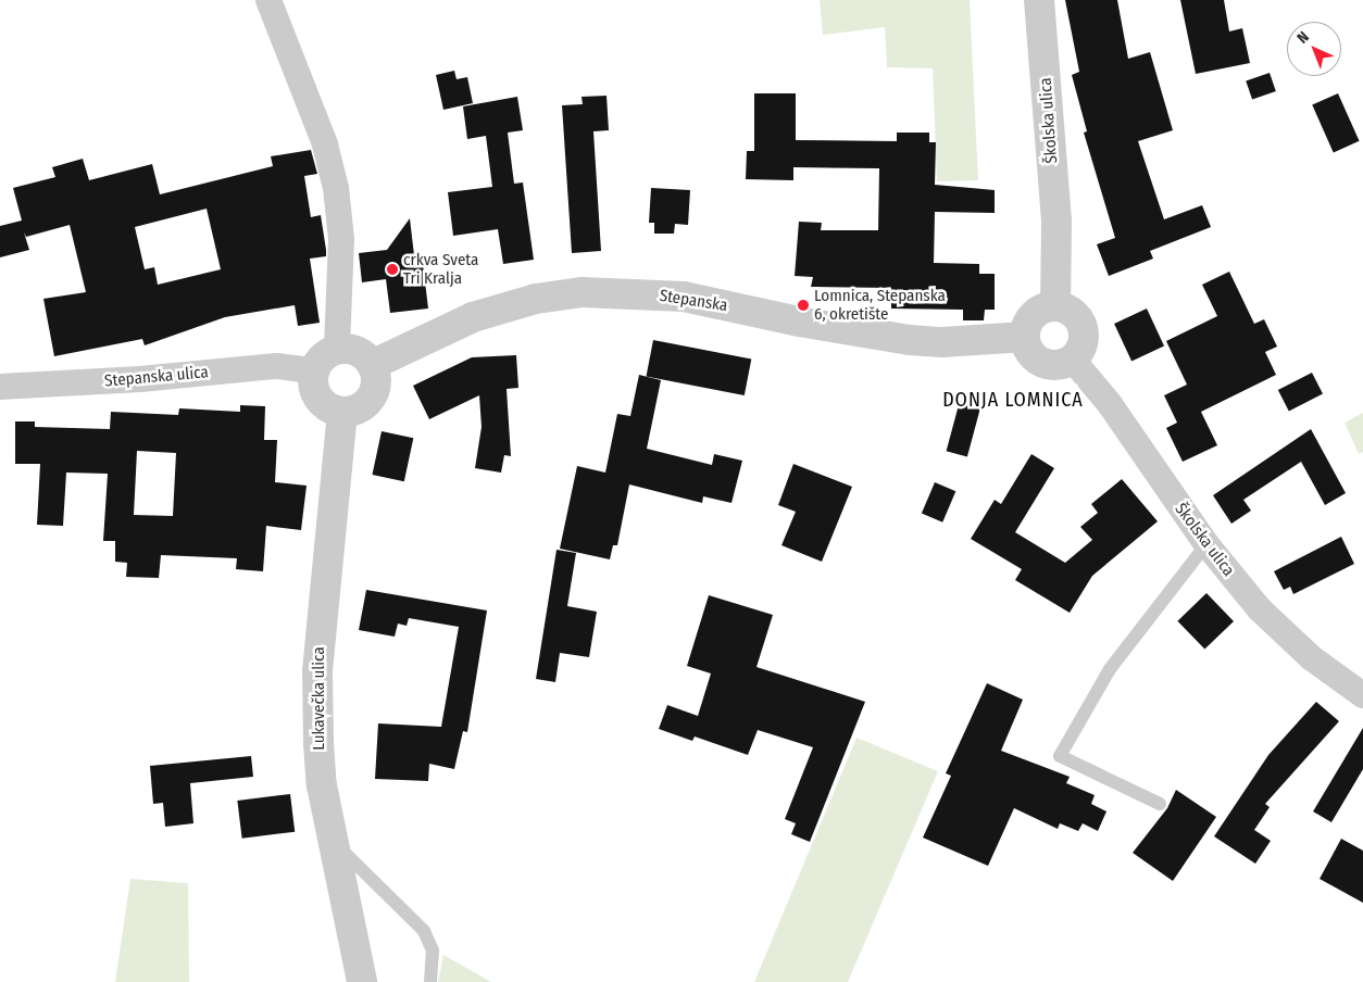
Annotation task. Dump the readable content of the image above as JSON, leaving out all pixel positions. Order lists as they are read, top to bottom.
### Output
{
  "streets": {
    "street": [
      "Školska ulica",
      "Stepanska",
      "Stepanska ulica",
      "Lukavečka ulica"
    ]
  },
  "crossings": [
    ["Školska ulica", "Stepanska"],
    ["Stepanska", "Stepanska ulica"],
    ["Stepanska", "Lukavečka ulica"],
    ["Stepanska ulica", "Lukavečka ulica"]
  ],
  "districts": ["DONJA LOMNICA"],
  "places": ["crkva Sveta Tri Kralja", "Lomnica, Stepanska 6, okretište"],
  "north": "top left"
}
